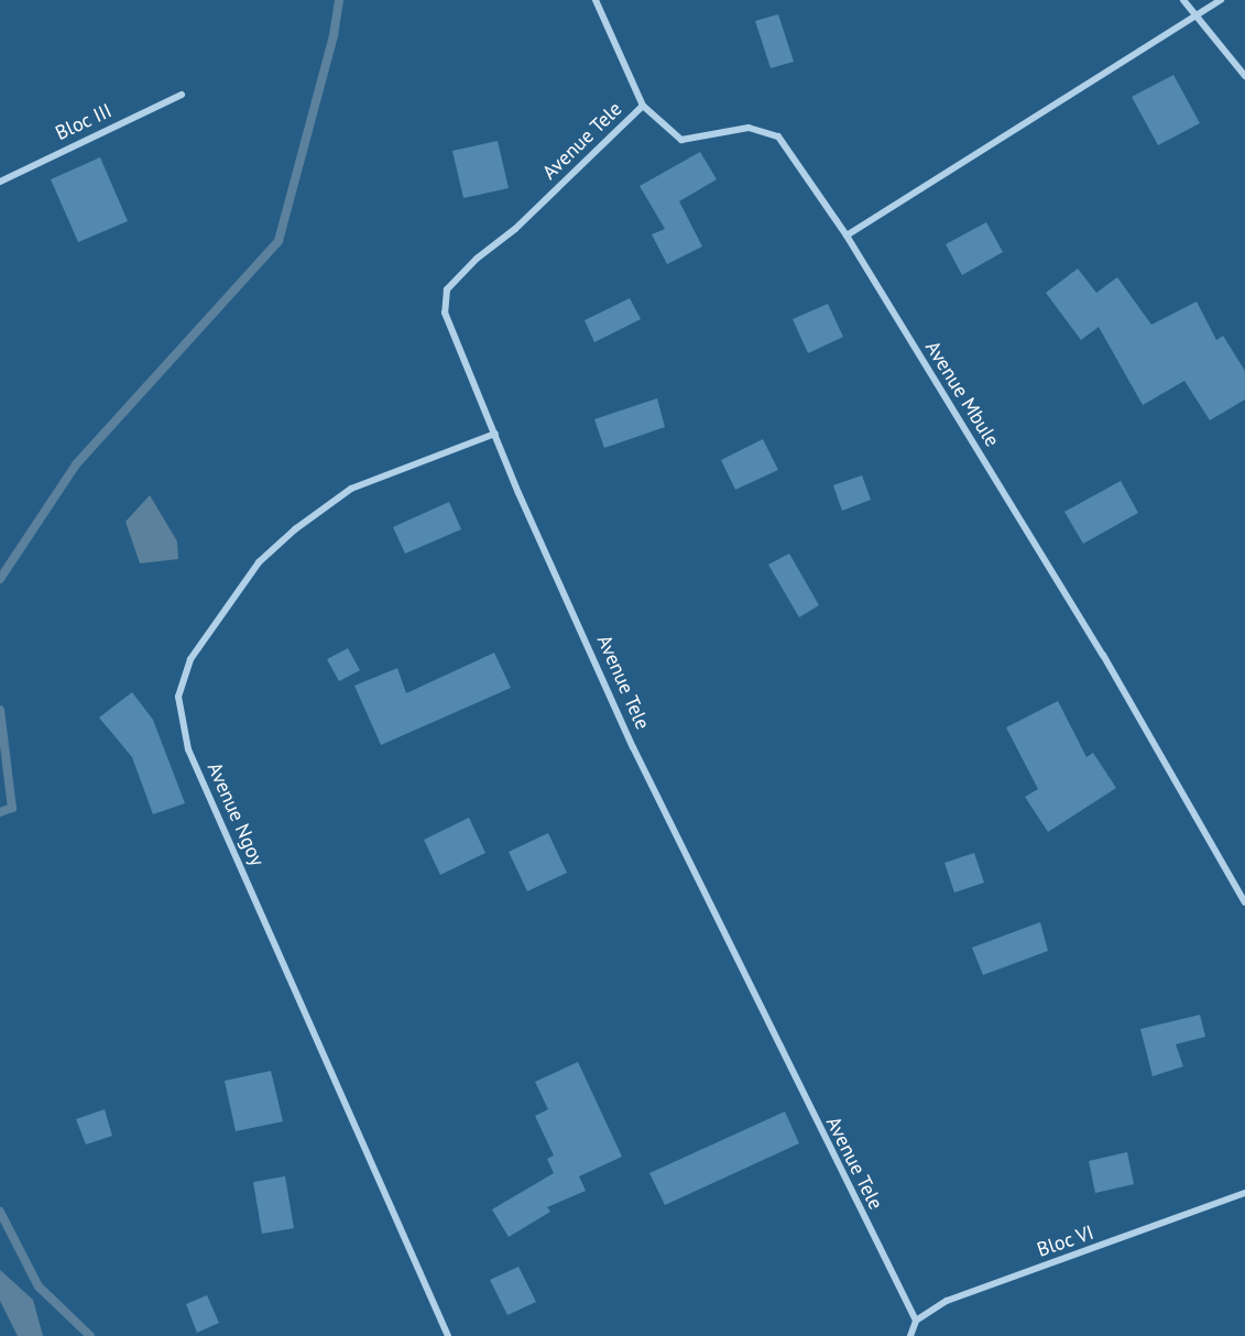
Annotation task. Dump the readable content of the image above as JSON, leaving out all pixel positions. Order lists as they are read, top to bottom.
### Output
{
  "streets": {
    "street": [
      "Bloc III",
      "Avenue Tele",
      "Avenue Mbule",
      "Avenue Ngoy",
      "Bloc VI"
    ]
  },
  "crossings": [
    ["Avenue Tele", "Avenue Mbule"],
    ["Avenue Tele", "Avenue Ngoy"],
    ["Avenue Tele", "Bloc VI"]
  ]
}
